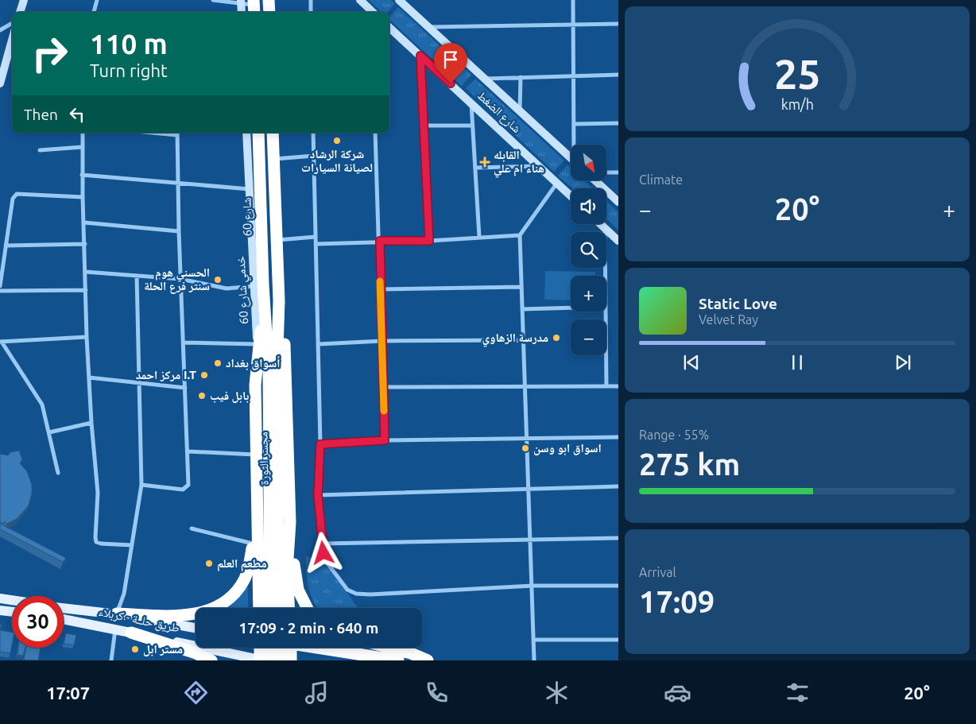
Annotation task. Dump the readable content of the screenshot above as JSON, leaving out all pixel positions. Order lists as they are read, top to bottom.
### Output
{
  "streets": {
    "highway": ["شارع 60", "مجسر الثورة"],
    "main road": ["طريق حلــة - كربلاء"],
    "street": ["شارع الضغط", "خدمي شارع 60"]
  },
  "crossings": [
    ["شارع 60", "مجسر الثورة"]
  ],
  "places": {
    "other": [
      "شركة الرشاد لصيانة السيارات",
      "الحسني هوم سنتر فرع الحلة",
      "مدرسة الزهاوي",
      "أسواق بغداد",
      "مركز احمد I.T",
      "بابل فيب",
      "اسواق ابو وسن",
      "مطعم العلم",
      "مستر ابل"
    ],
    "health": ["القابله هناء ام علي"]
  },
  "north": "bottom right",
  "page": {
    "turn": ["110 m", "Turn right"],
    "then": "Then",
    "tile": [
      "Climate",
      ["Range · 55%", "275 km"],
      ["Arrival", "17:09"]
    ],
    "map_buttons": ["+", "−"],
    "heat": ["−", "20°", "+"],
    "song": ["Static Love", "Velvet Ray"],
    "limit": "30",
    "trip": "17:09 · 2 min · 640 m",
    "tabs": ["17:07", "20°"],
    "gauge": ["25", "km/h"]
  }
}
